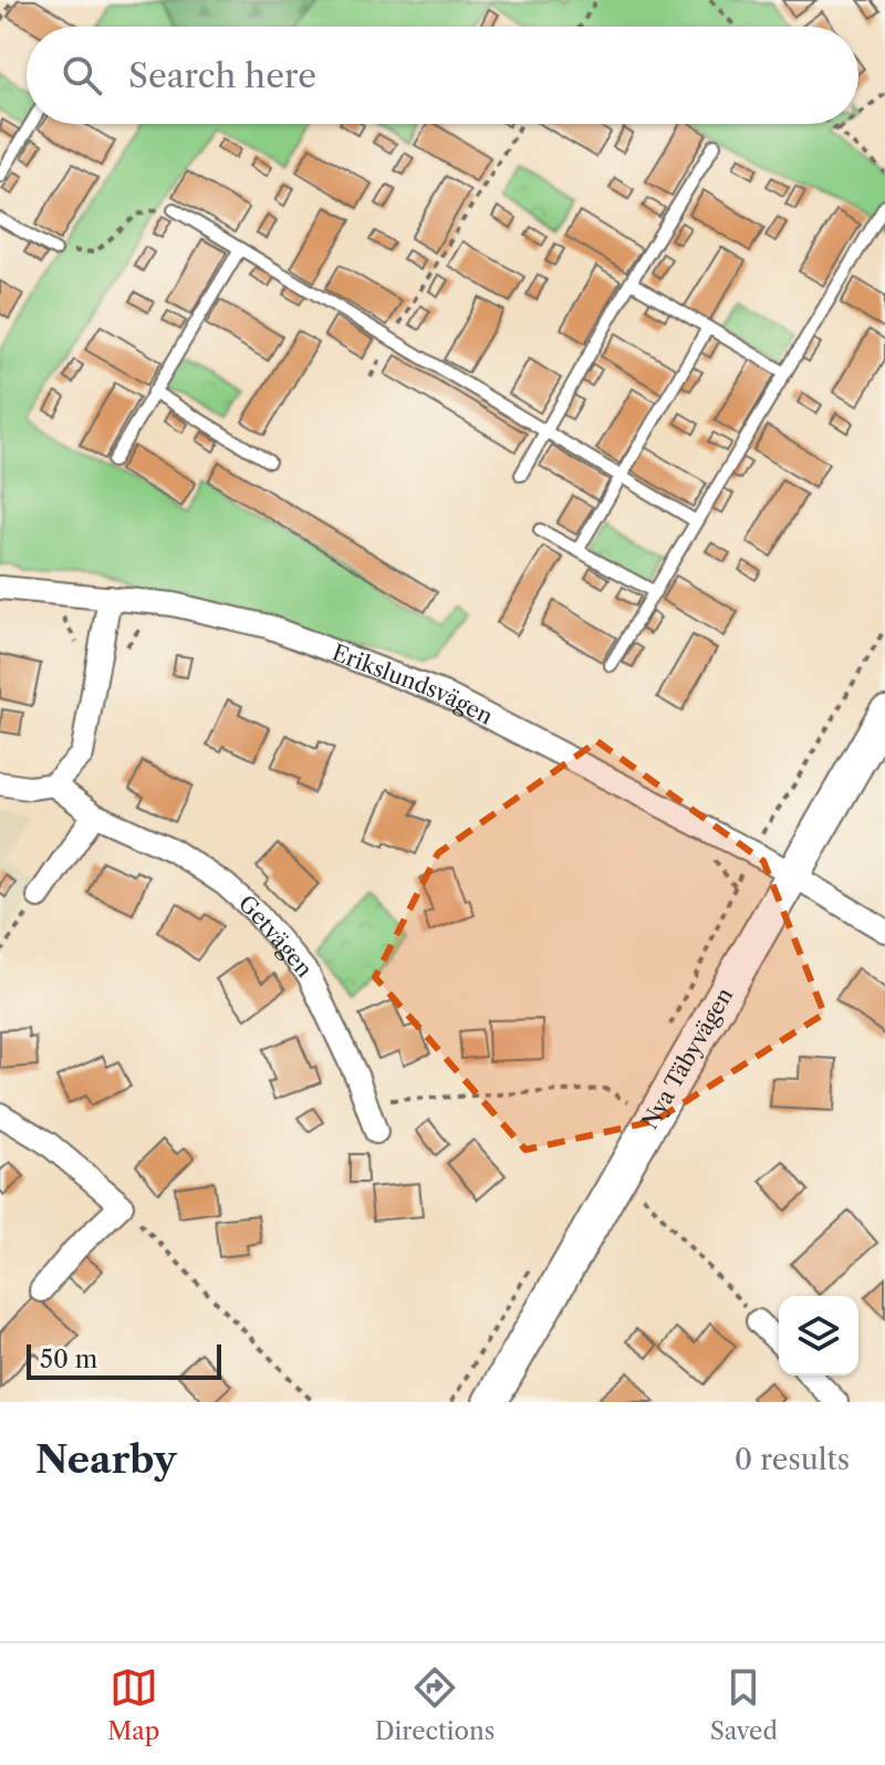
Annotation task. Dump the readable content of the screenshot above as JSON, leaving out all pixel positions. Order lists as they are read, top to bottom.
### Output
{
  "streets": {
    "main road": ["Nya Täbyvägen"],
    "street": ["Erikslundsvägen", "Getvägen"]
  },
  "crossings": [
    ["Erikslundsvägen", "Nya Täbyvägen"]
  ],
  "scale_bar": "50 m",
  "page": {
    "search": "Search here",
    "scale": "50 m",
    "heading": ["Nearby", "0 results"],
    "nav": ["Map", "Directions", "Saved"]
  }
}
